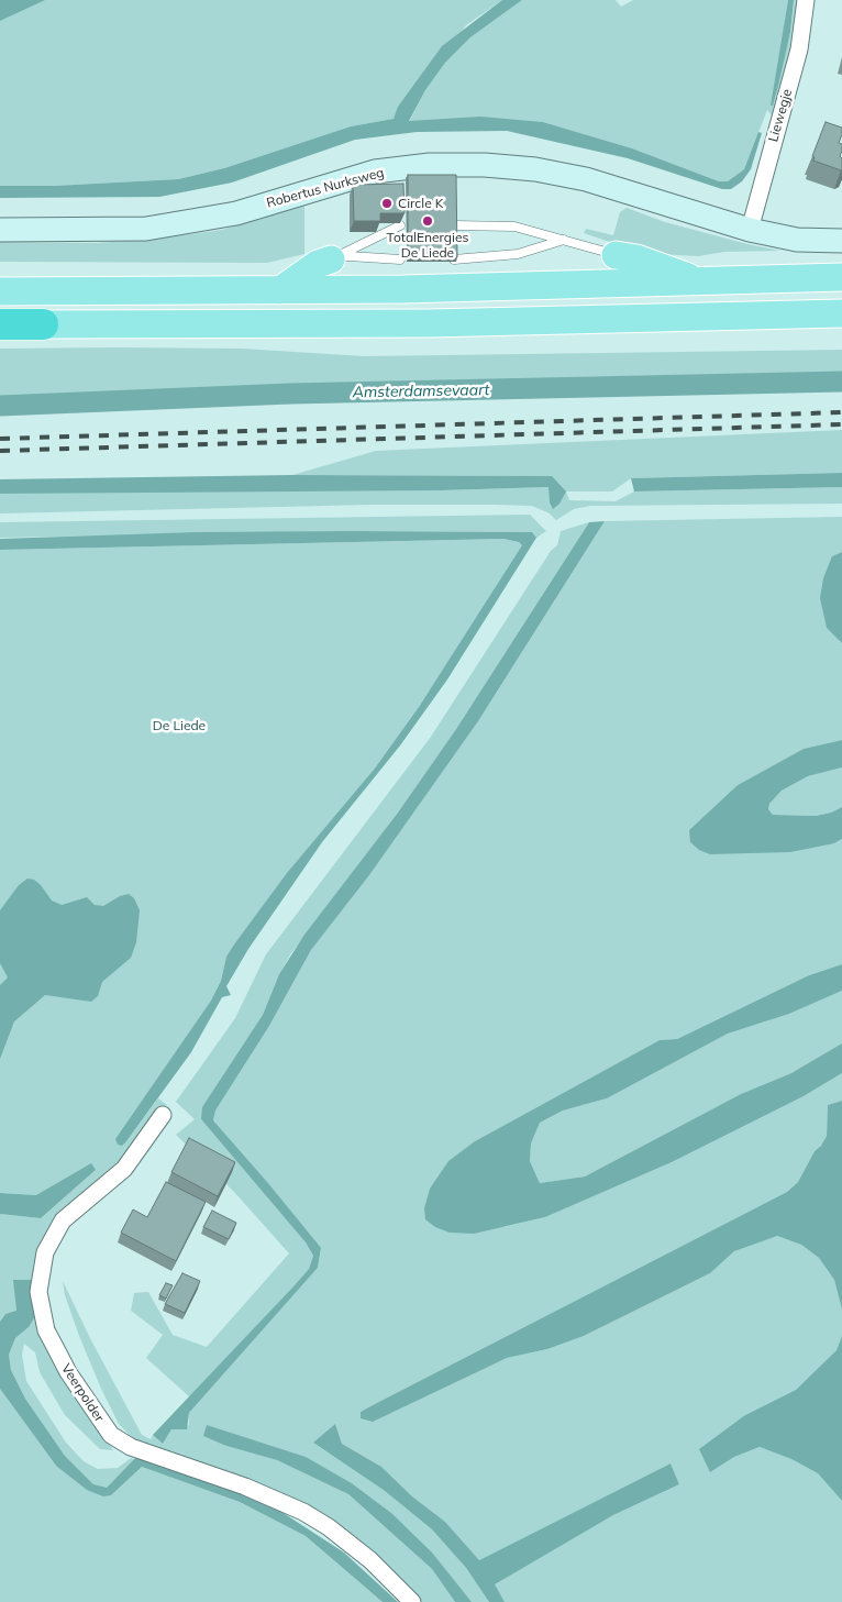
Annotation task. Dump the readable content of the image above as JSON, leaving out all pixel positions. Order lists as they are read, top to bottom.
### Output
{
  "streets": {
    "main road": ["Robertus Nurksweg"],
    "street": ["Liewegje", "Veerpolder"]
  },
  "crossings": [
    ["Liewegje", "Robertus Nurksweg"]
  ],
  "water": ["Amsterdamsevaart"],
  "parks": ["De Liede"],
  "places": ["Circle K", "TotalEnergies De Liede"]
}
